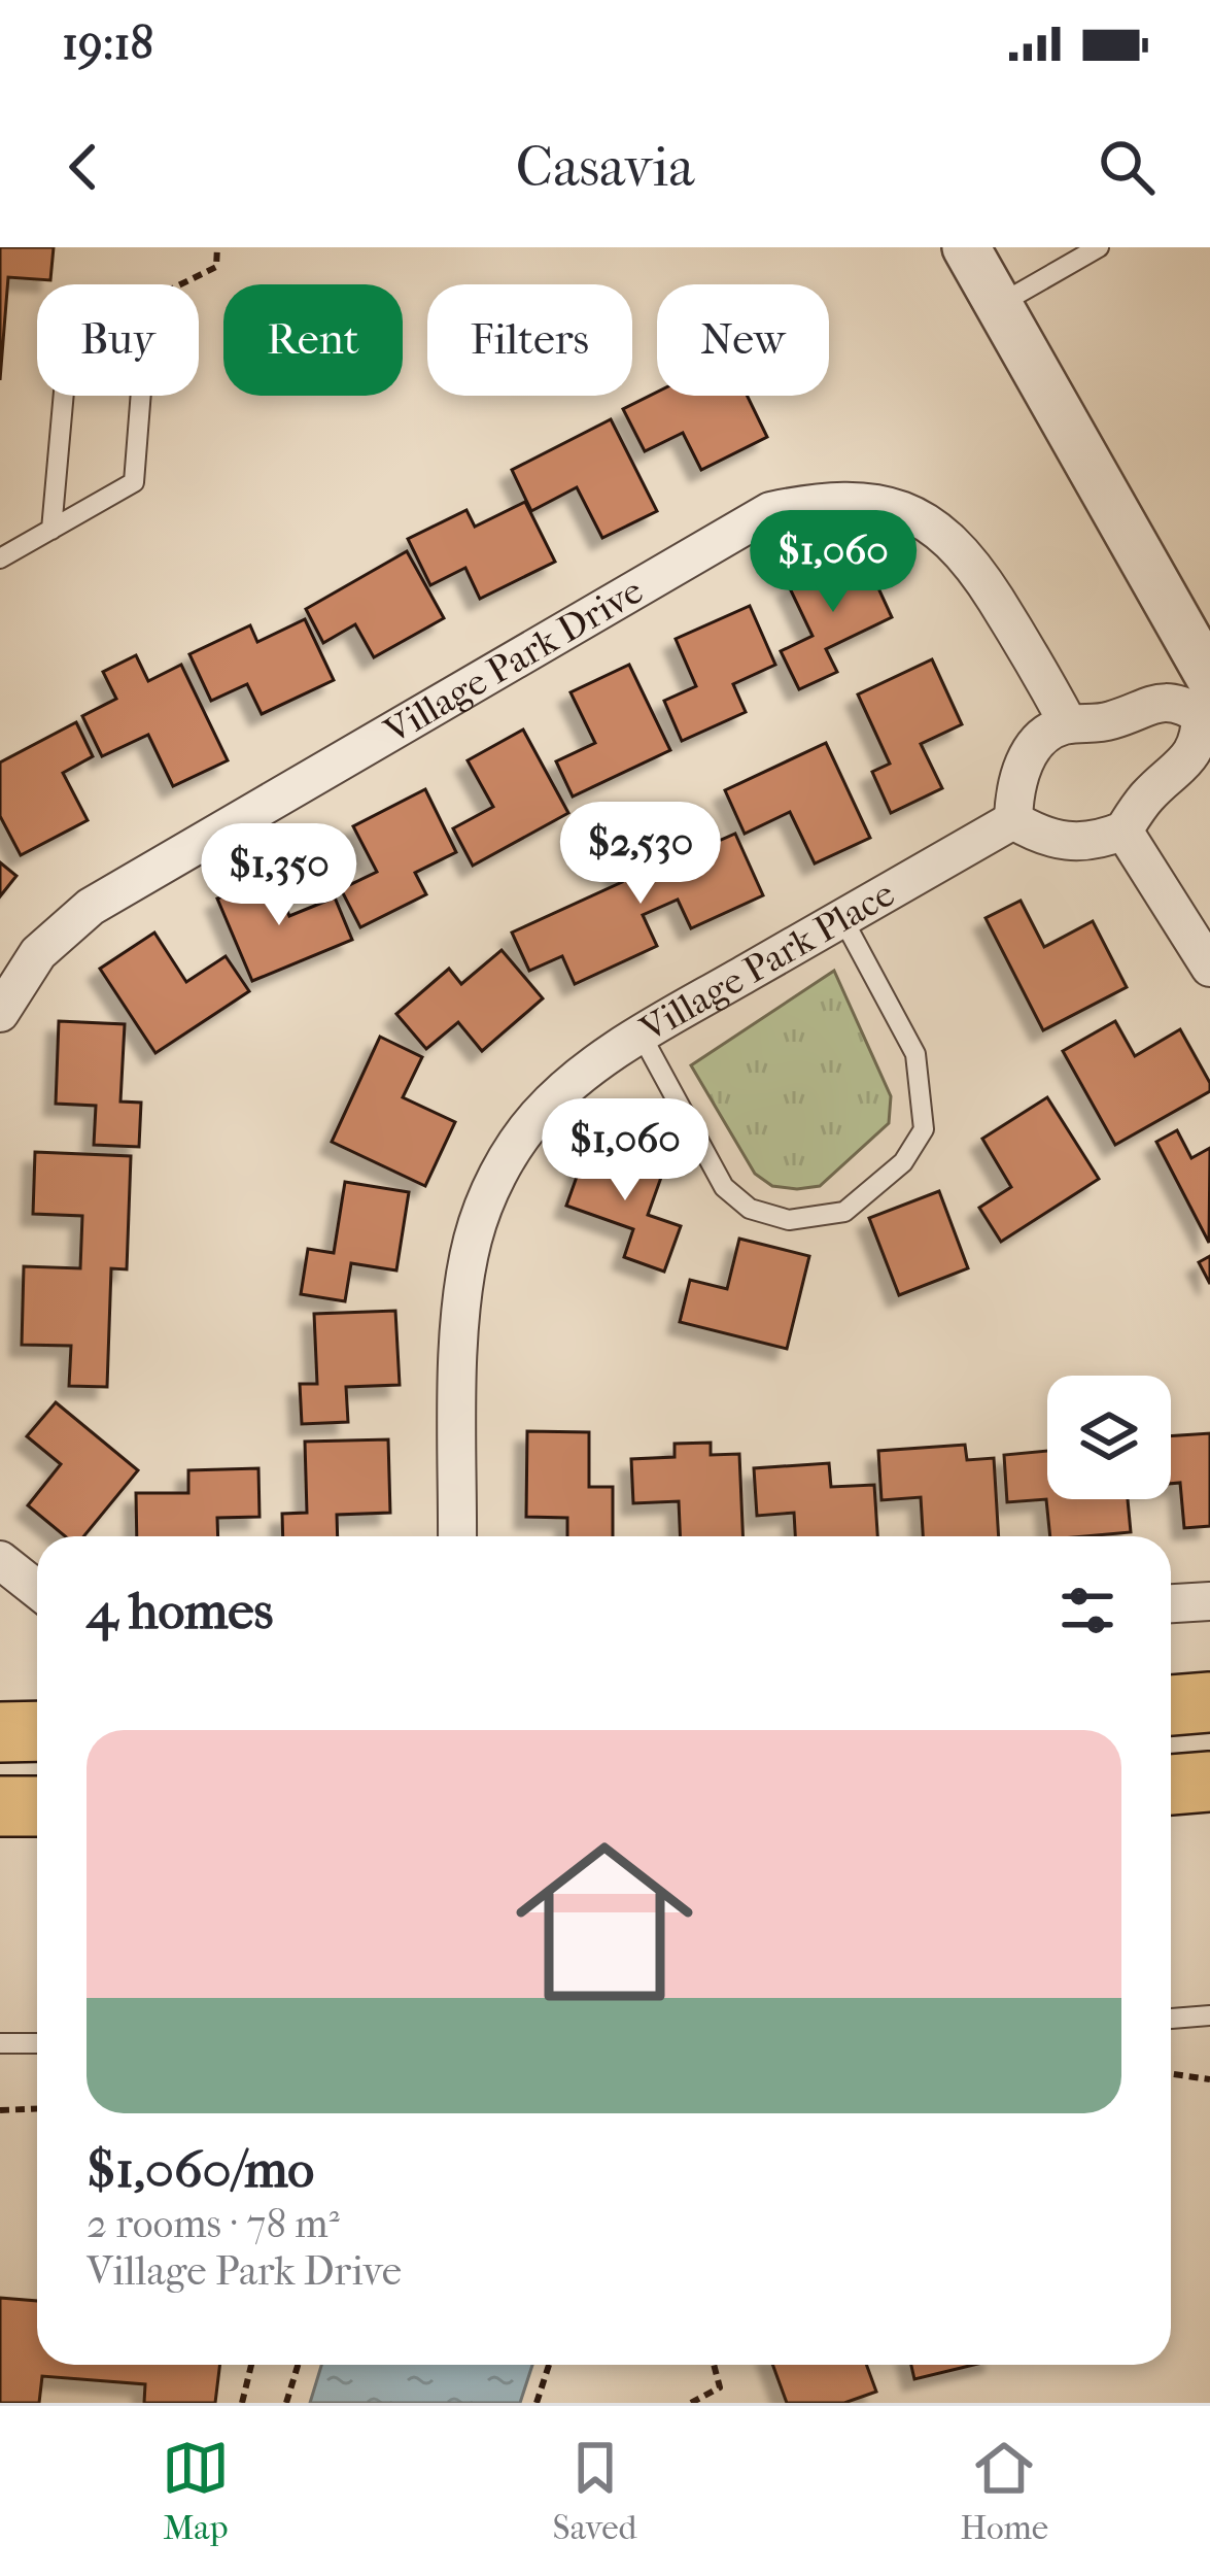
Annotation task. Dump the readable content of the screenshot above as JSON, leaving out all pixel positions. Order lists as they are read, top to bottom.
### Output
{
  "streets": {
    "street": ["Village Park Drive", "Village Park Place"]
  },
  "page": {
    "status": "19:18",
    "header": "Casavia",
    "chip": [
      "Buy",
      "Rent",
      "Filters",
      "New"
    ],
    "price": [
      "$1,060",
      "$2,530",
      "$1,350",
      "$1,060"
    ],
    "heading": "4 homes",
    "list": [
      {
        "name": "$1,060/mo",
        "note": "2 rooms · 78 m² · Village Park Drive"
      }
    ],
    "tabs": ["Map", "Saved", "Home"]
  }
}
